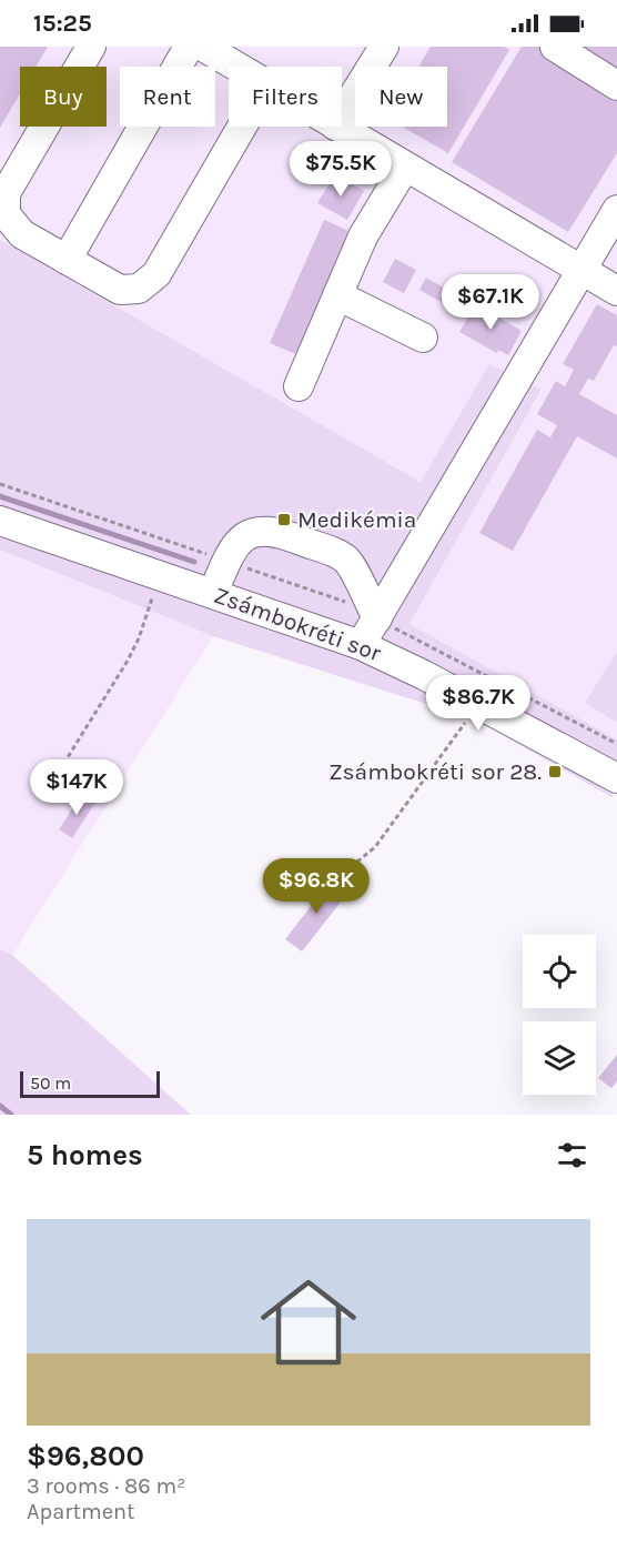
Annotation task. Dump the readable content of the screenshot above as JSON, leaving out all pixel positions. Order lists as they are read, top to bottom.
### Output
{
  "streets": {
    "street": ["Zsámbokréti sor"]
  },
  "places": {
    "transit": ["Medikémia", "Zsámbokréti sor 28."]
  },
  "scale_bar": "50 m",
  "page": {
    "status": "15:25",
    "chip": [
      "Buy",
      "Rent",
      "Filters",
      "New"
    ],
    "price": [
      "$75.5K",
      "$67.1K",
      "$86.7K",
      "$147K",
      "$96.8K"
    ],
    "scale": "50 m",
    "heading": "5 homes",
    "list": [
      {
        "name": "$96,800",
        "note": "3 rooms · 86 m² · Apartment"
      }
    ]
  }
}
